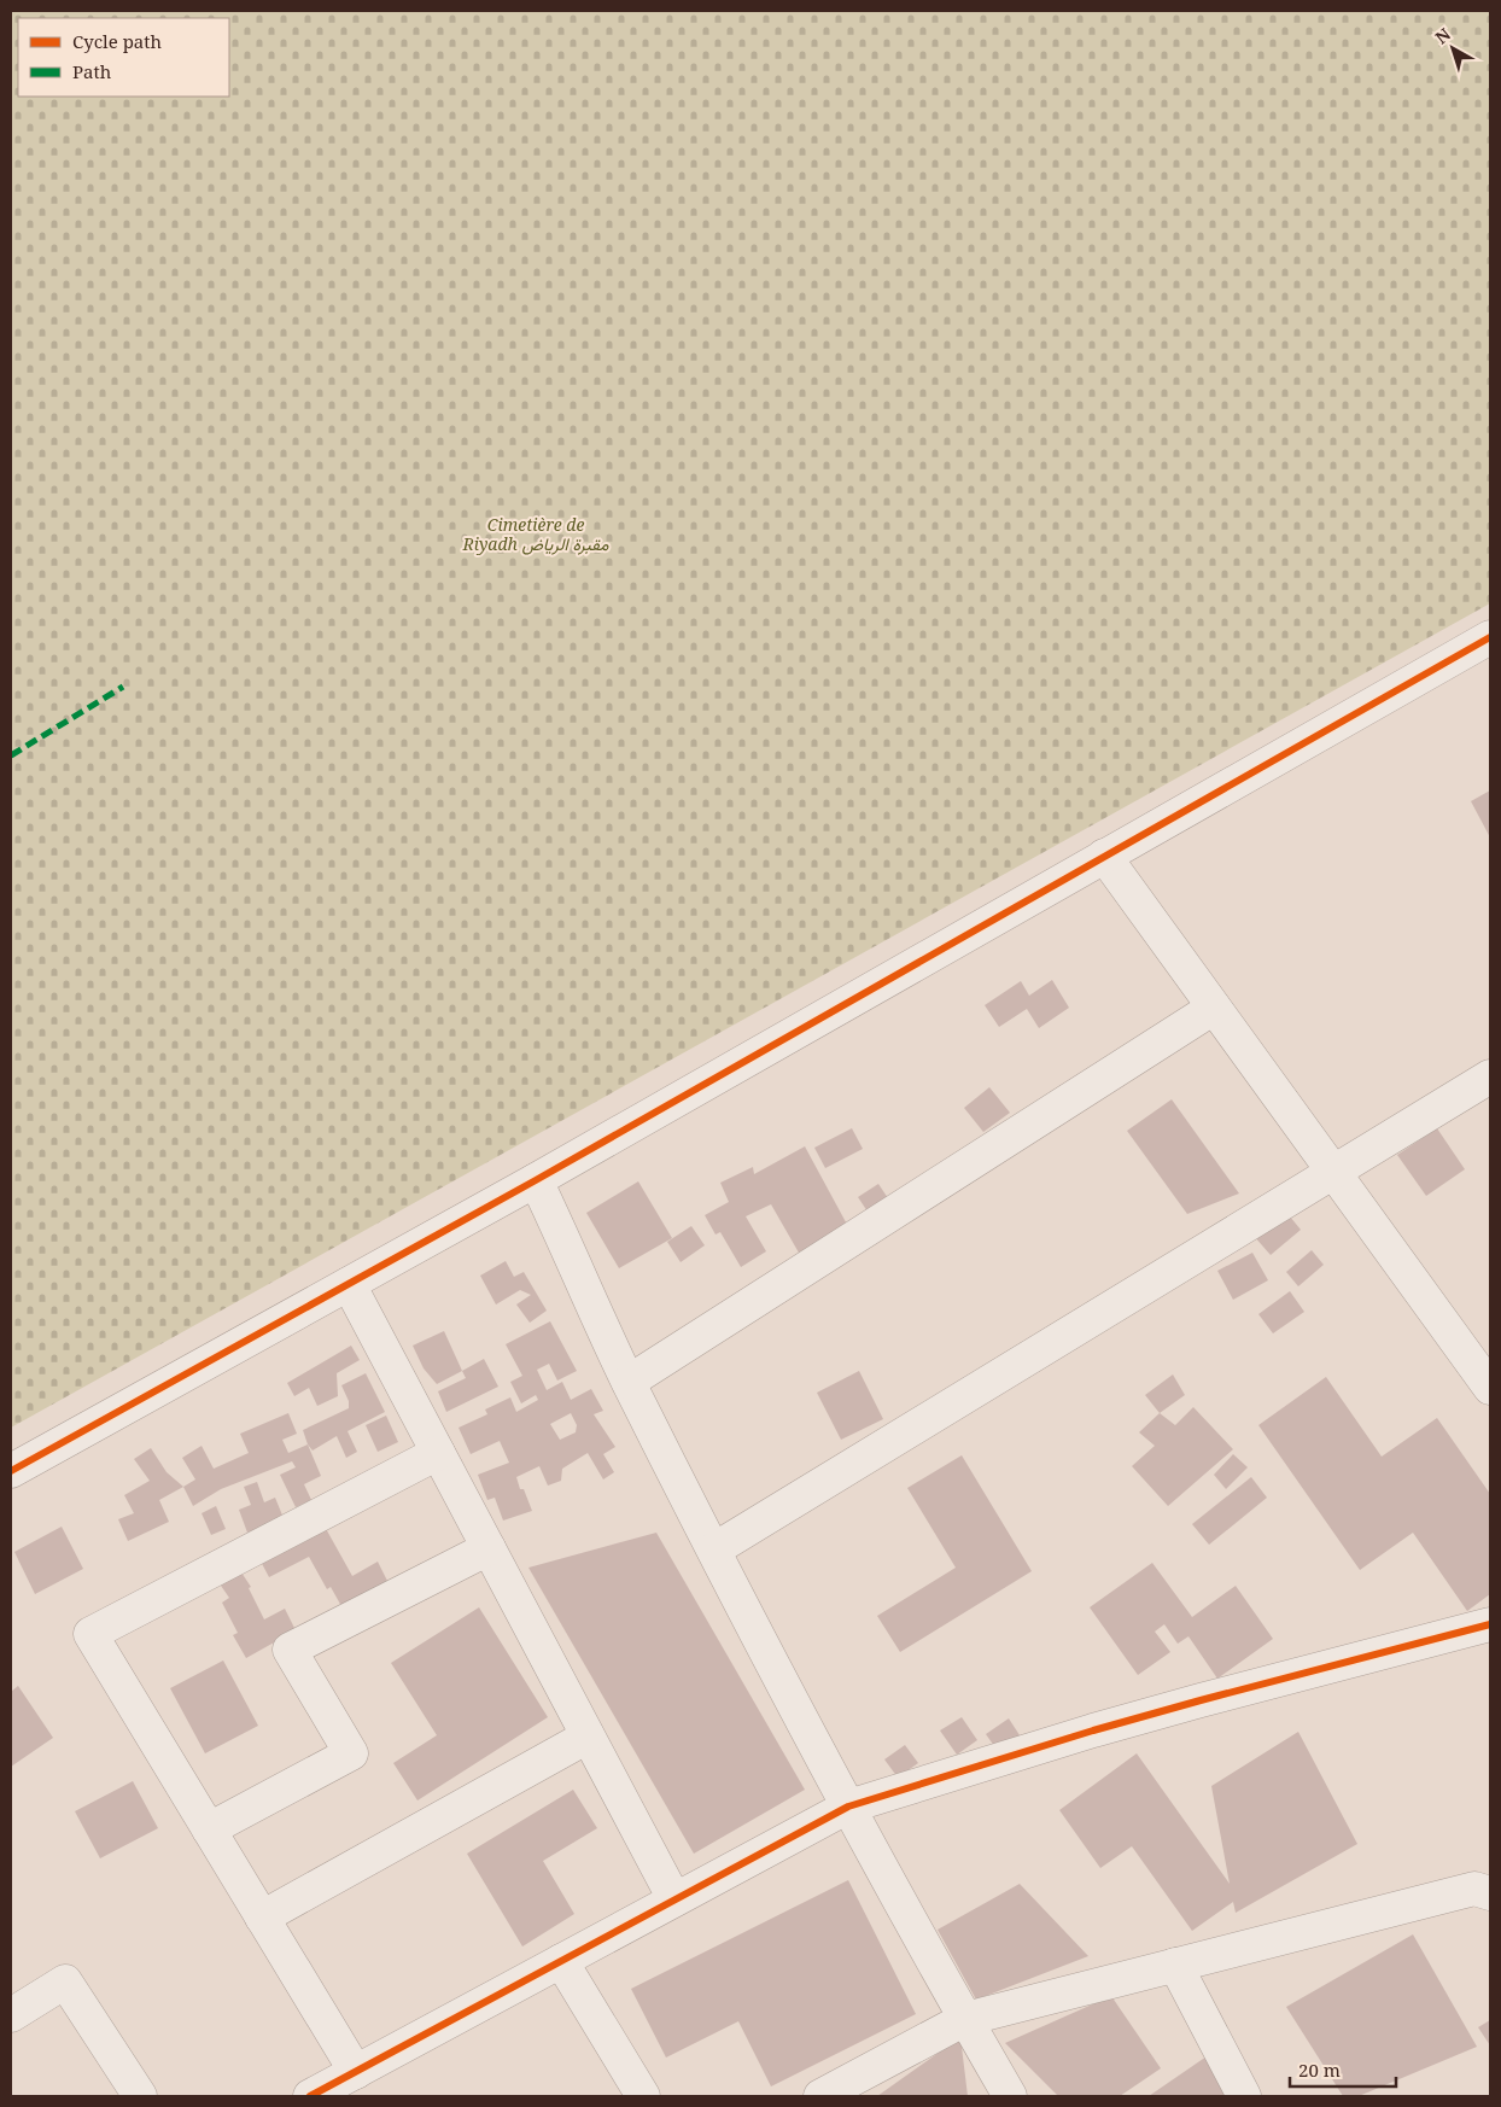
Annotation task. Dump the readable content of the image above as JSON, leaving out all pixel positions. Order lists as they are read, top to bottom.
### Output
{
  "parks": ["Cimetière de Riyadh مقبرة الرياض"],
  "legend": ["Cycle path", "Path"],
  "scale_bar": "20 m",
  "north": "top left"
}
